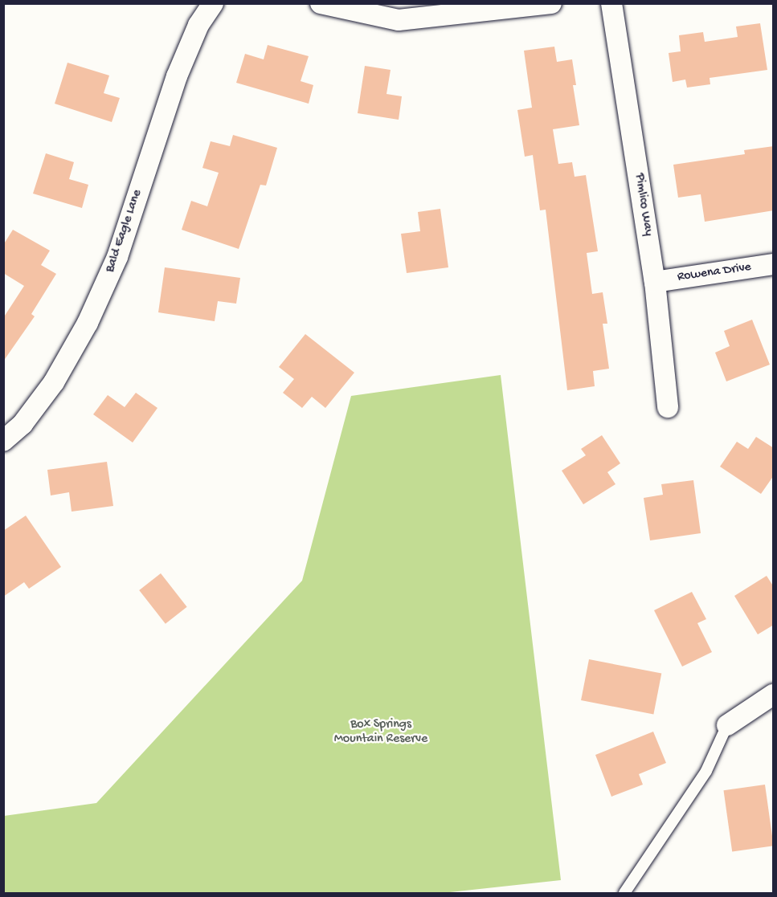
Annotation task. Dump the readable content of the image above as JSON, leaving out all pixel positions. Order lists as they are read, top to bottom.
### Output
{
  "streets": {
    "street": ["Pimlico Way", "Bald Eagle Lane", "Rowena Drive"]
  },
  "crossings": [
    ["Pimlico Way", "Rowena Drive"]
  ],
  "parks": ["Box Springs Mountain Reserve"]
}
